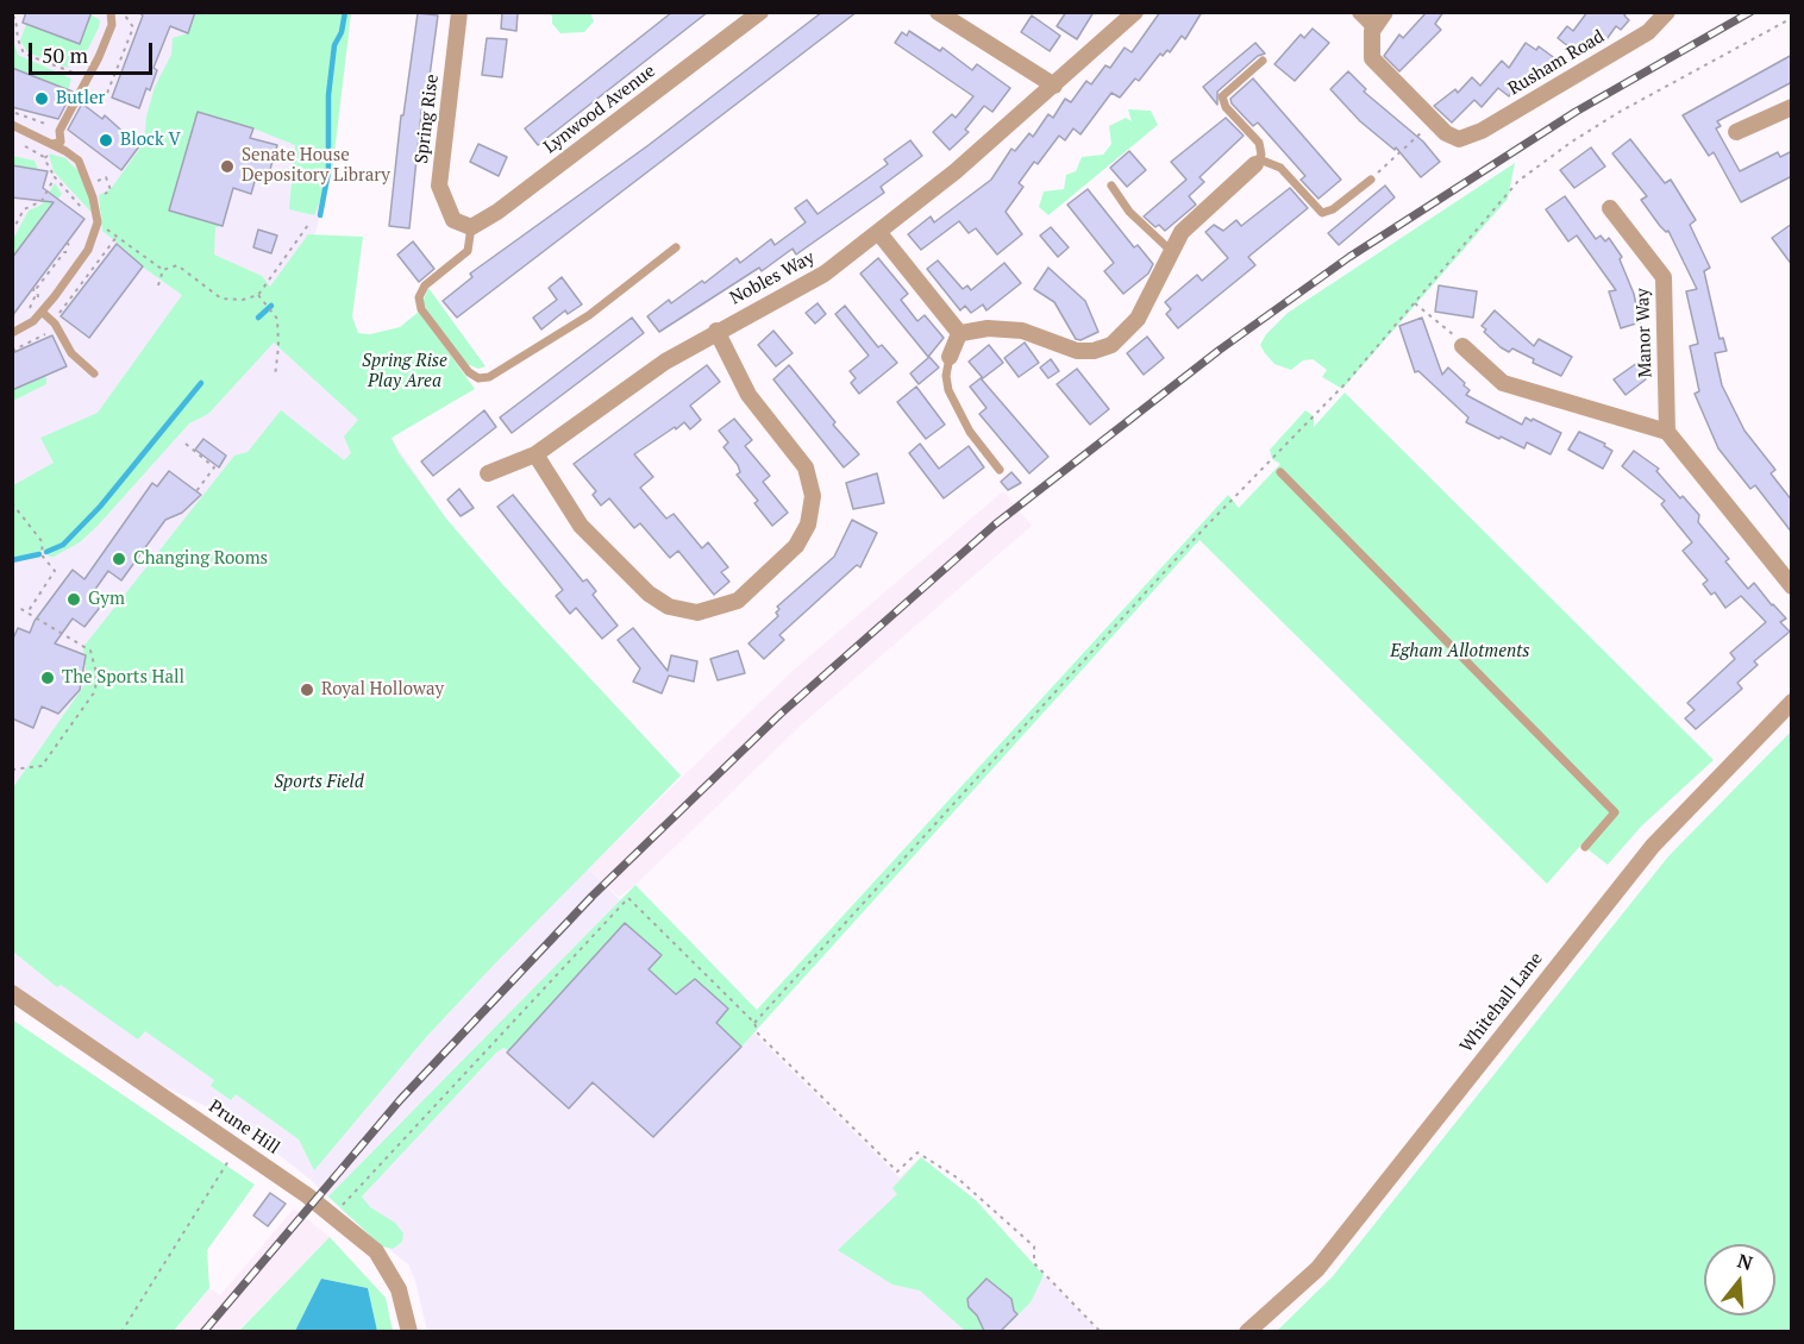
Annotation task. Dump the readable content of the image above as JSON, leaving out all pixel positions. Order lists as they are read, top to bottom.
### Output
{
  "streets": {
    "street": [
      "Rusham Road",
      "Lynwood Avenue",
      "Spring Rise",
      "Nobles Way",
      "Manor Way",
      "Whitehall Lane",
      "Prune Hill"
    ]
  },
  "crossings": [
    ["Lynwood Avenue", "Spring Rise"]
  ],
  "parks": ["Spring Rise Play Area", "Egham Allotments", "Sports Field"],
  "places": [
    "Butler",
    "Block V",
    "Senate House Depository Library",
    "Changing Rooms",
    "Gym",
    "The Sports Hall",
    "Royal Holloway"
  ],
  "scale_bar": "50 m",
  "north": "top"
}
